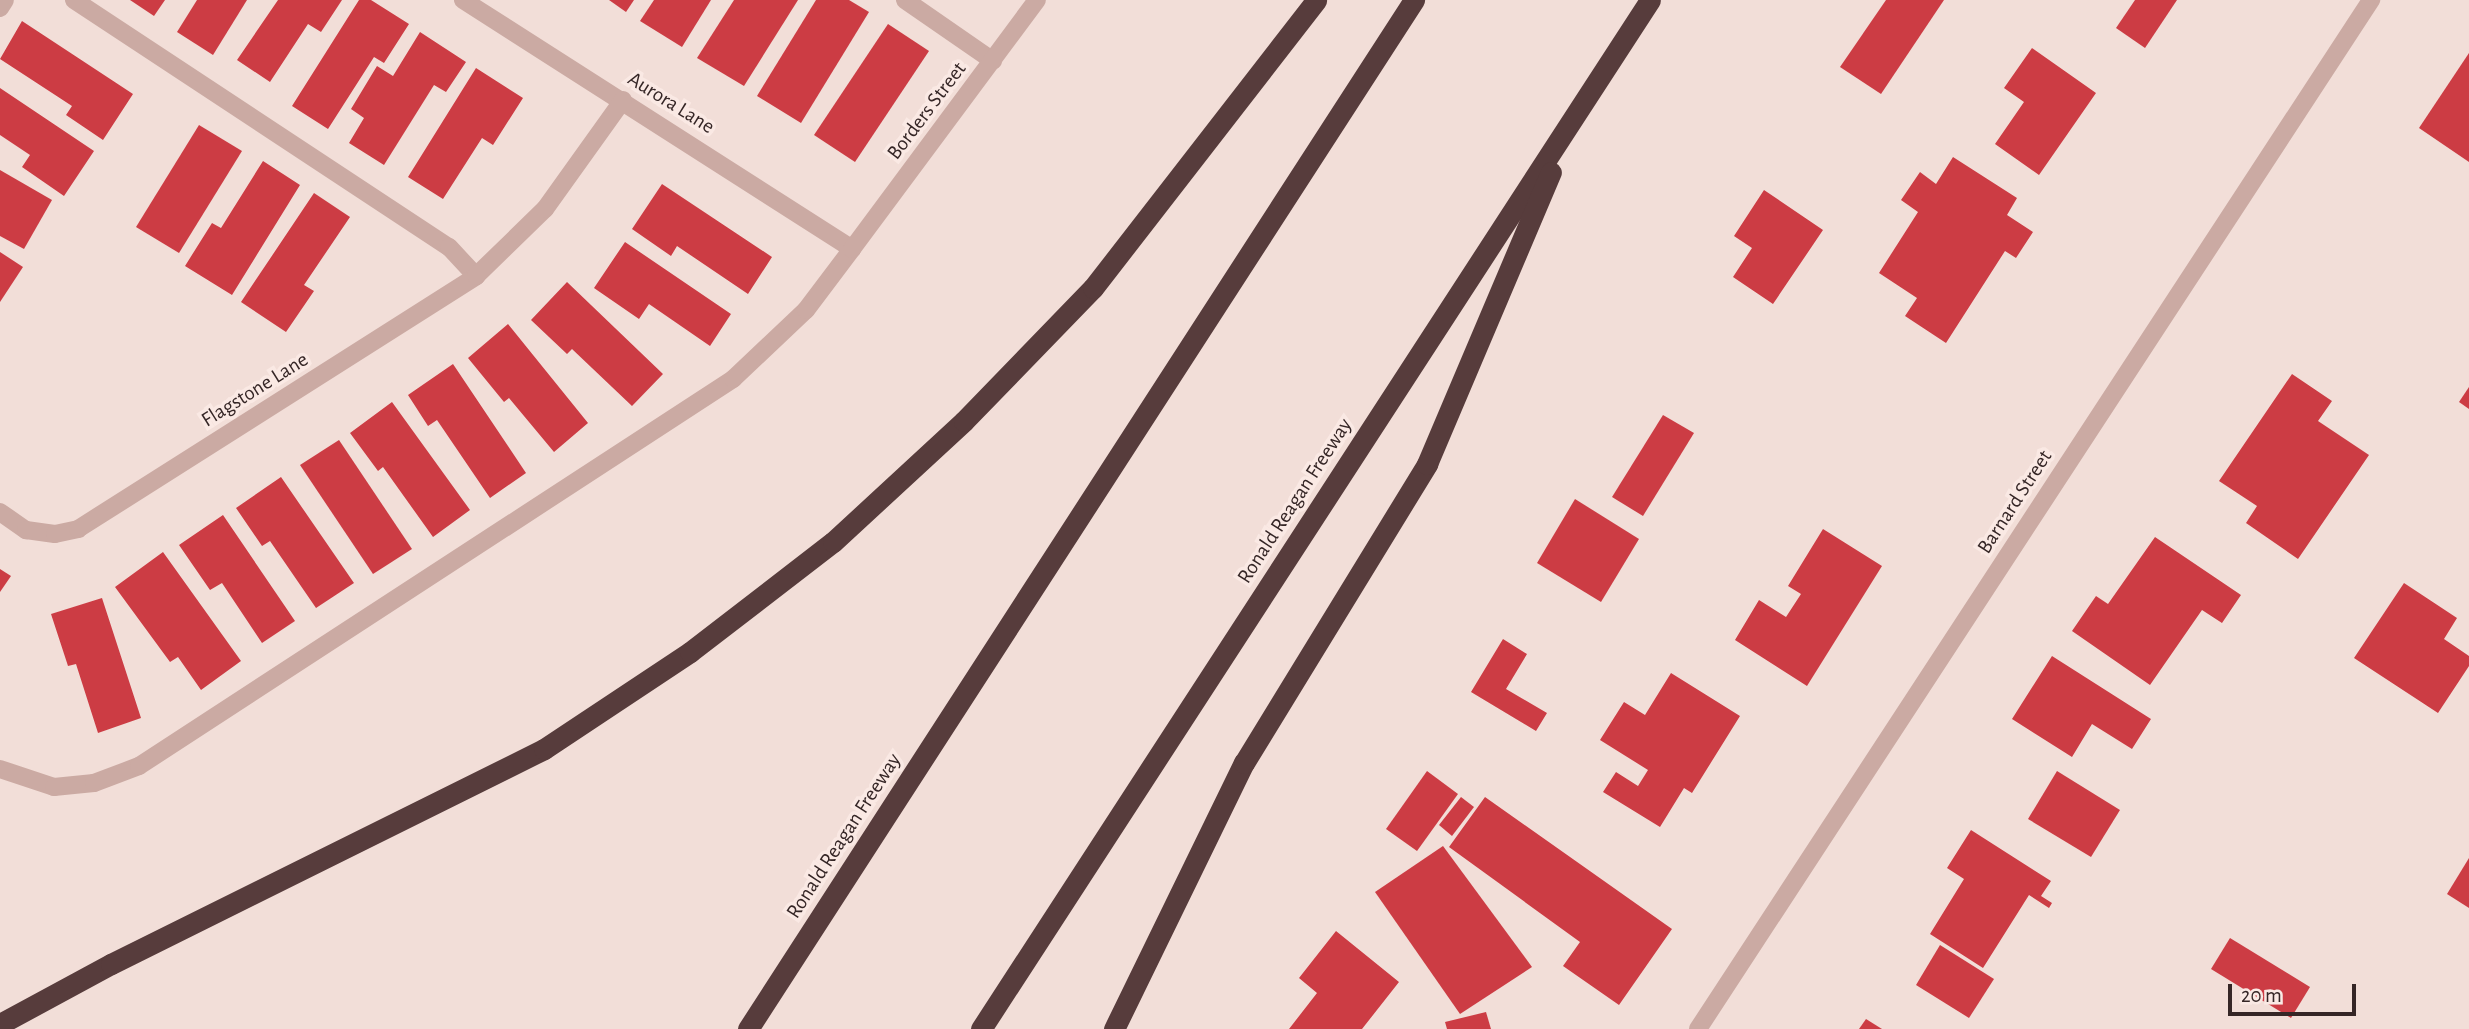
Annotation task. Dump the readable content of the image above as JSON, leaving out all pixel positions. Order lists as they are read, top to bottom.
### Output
{
  "streets": {
    "highway": ["Ronald Reagan Freeway"],
    "street": [
      "Aurora Lane",
      "Borders Street",
      "Flagstone Lane",
      "Barnard Street"
    ]
  },
  "crossings": [
    ["Aurora Lane", "Borders Street"],
    ["Aurora Lane", "Flagstone Lane"]
  ],
  "scale_bar": "20 m"
}
